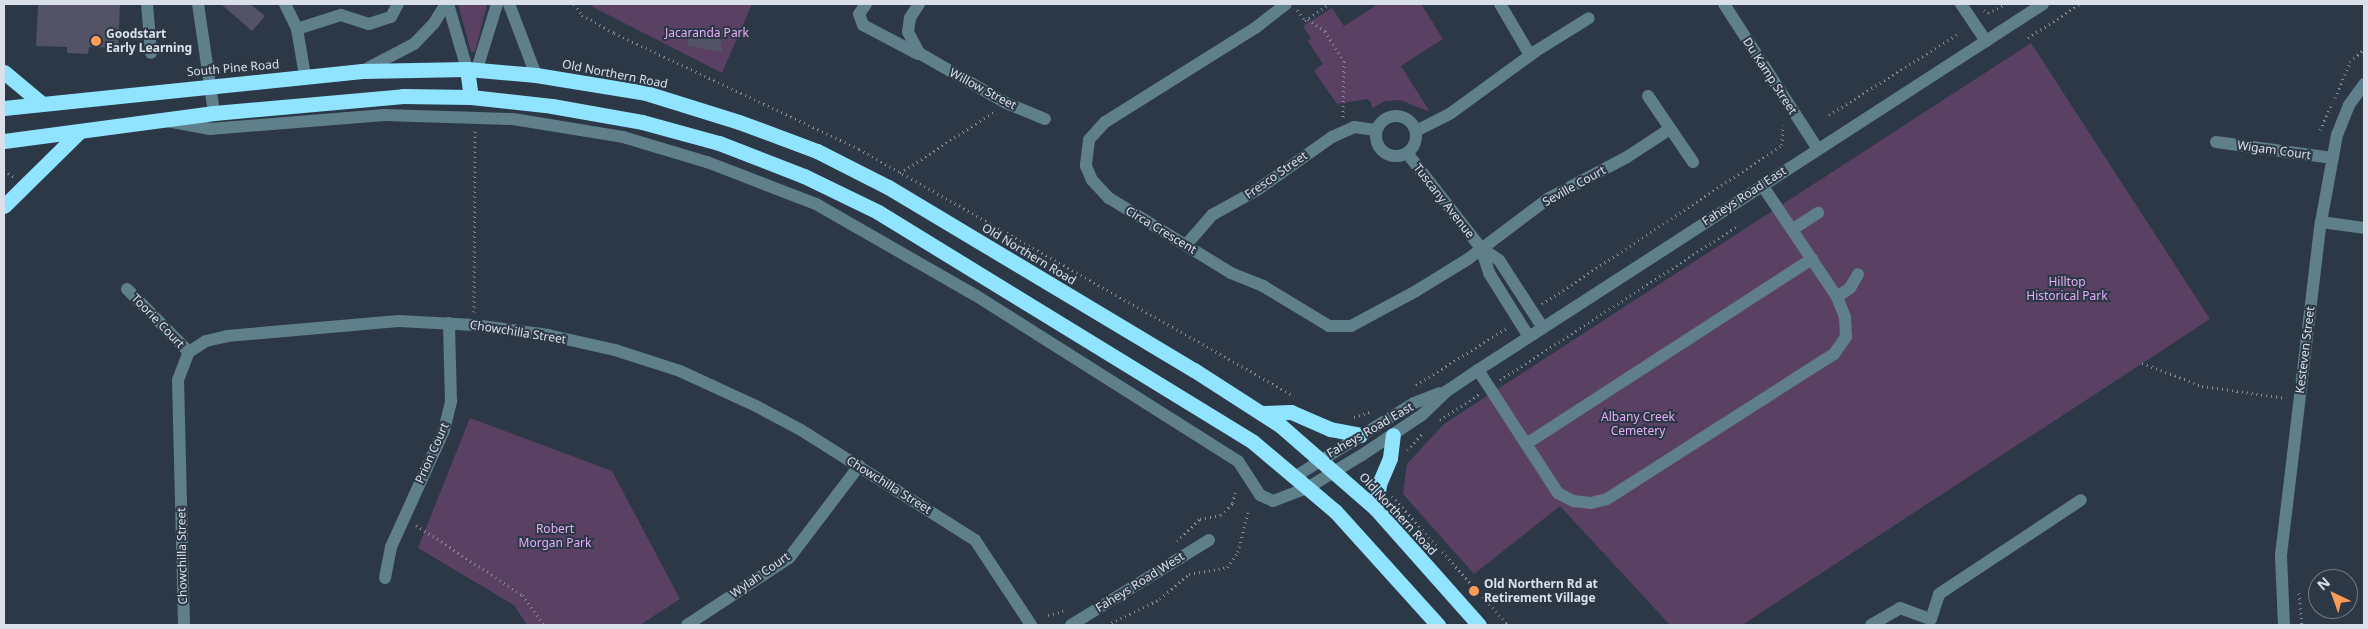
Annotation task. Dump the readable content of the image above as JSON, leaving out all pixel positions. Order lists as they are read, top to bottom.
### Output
{
  "streets": {
    "highway": ["South Pine Road", "Old Northern Road"],
    "street": [
      "Du Kamp Street",
      "Willow Street",
      "Wigam Court",
      "Fresco Street",
      "Seville Court",
      "Faheys Road East",
      "Tuscany Avenue",
      "Circa Crescent",
      "Toorie Court",
      "Chowchilla Street",
      "Kesteven Street",
      "Prion Court",
      "Wylah Court",
      "Faheys Road West"
    ]
  },
  "crossings": [
    ["South Pine Road", "Old Northern Road"],
    ["Old Northern Road", "Faheys Road East"],
    ["Du Kamp Street", "Faheys Road East"],
    ["Wigam Court", "Kesteven Street"],
    ["Fresco Street", "Tuscany Avenue"],
    ["Fresco Street", "Circa Crescent"],
    ["Seville Court", "Tuscany Avenue"],
    ["Seville Court", "Circa Crescent"],
    ["Faheys Road East", "Tuscany Avenue"],
    ["Tuscany Avenue", "Circa Crescent"],
    ["Toorie Court", "Chowchilla Street"],
    ["Chowchilla Street", "Prion Court"],
    ["Chowchilla Street", "Wylah Court"]
  ],
  "parks": [
    "Jacaranda Park",
    "Hilltop Historical Park",
    "Albany Creek Cemetery",
    "Robert Morgan Park"
  ],
  "places": ["Goodstart Early Learning", "Old Northern Rd at Retirement Village"],
  "north": "top left"
}
